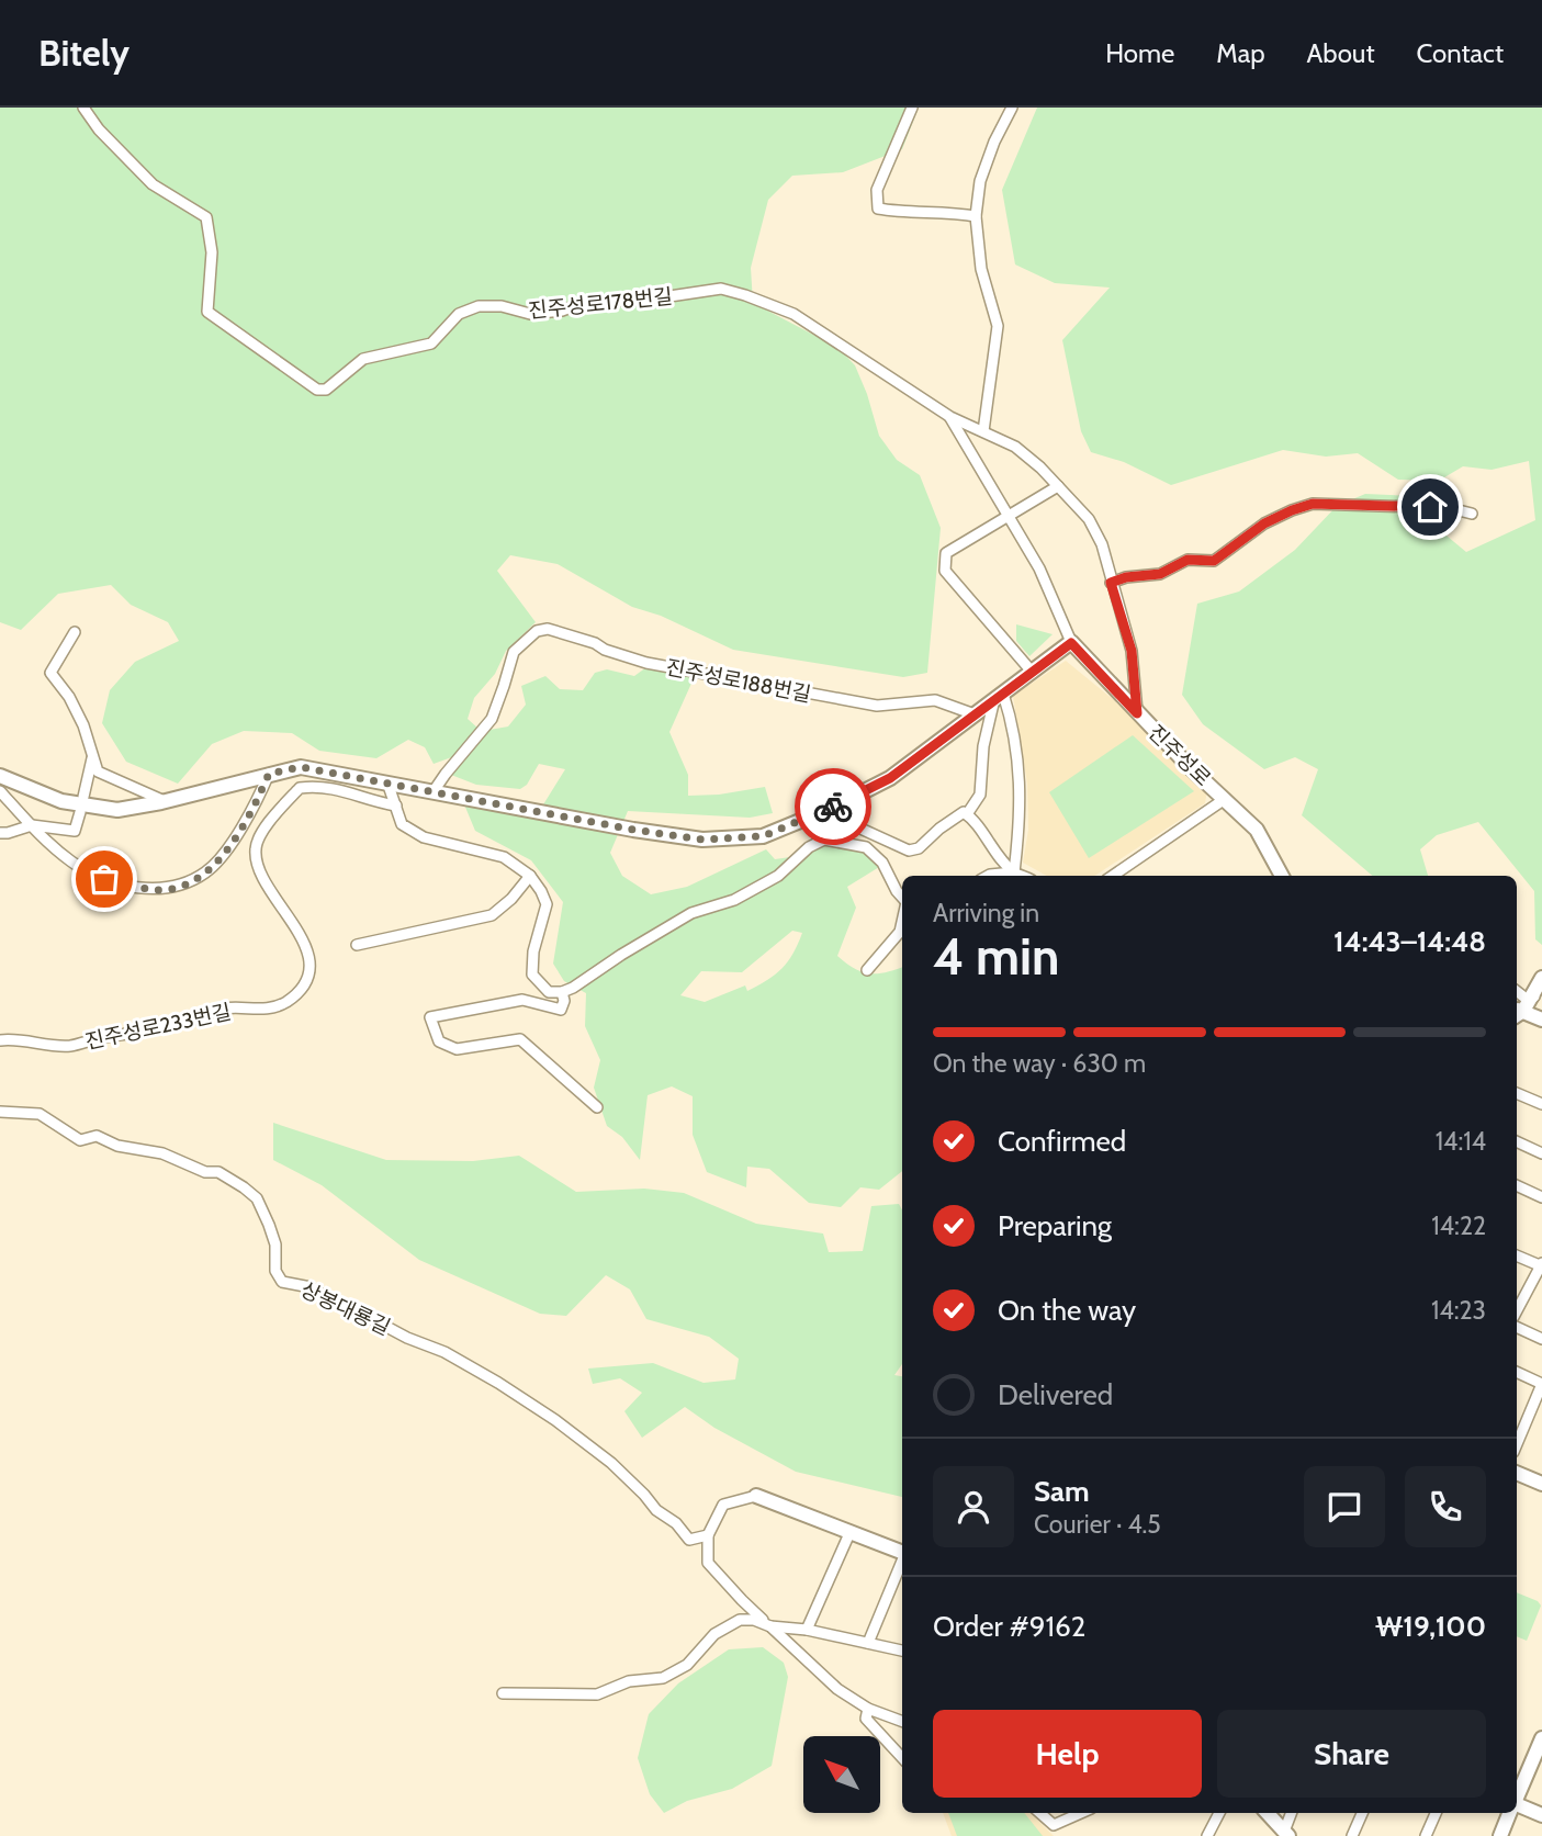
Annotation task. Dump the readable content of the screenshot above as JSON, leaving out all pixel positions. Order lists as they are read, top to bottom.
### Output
{
  "streets": {
    "main road": ["진주성로"],
    "street": [
      "진주성로178번길",
      "진주성로188번길",
      "진주성로233번길",
      "상봉대룡길"
    ]
  },
  "crossings": [
    ["진주성로178번길", "진주성로"]
  ],
  "north": "top left",
  "page": {
    "header": "Bitely",
    "nav": [
      "Home",
      "Map",
      "About",
      "Contact"
    ],
    "heading": ["4 min", "Arriving in", "14:43–14:48"],
    "panel": [
      "Sam",
      "Courier · 4.5",
      "Order #9162",
      "₩19,100"
    ],
    "bar": "On the way · 630 m",
    "list": [
      ["Confirmed", "14:14"],
      ["Preparing", "14:22"],
      ["On the way", "14:23"],
      "Delivered"
    ],
    "buttons": ["Help", "Share"]
  }
}
